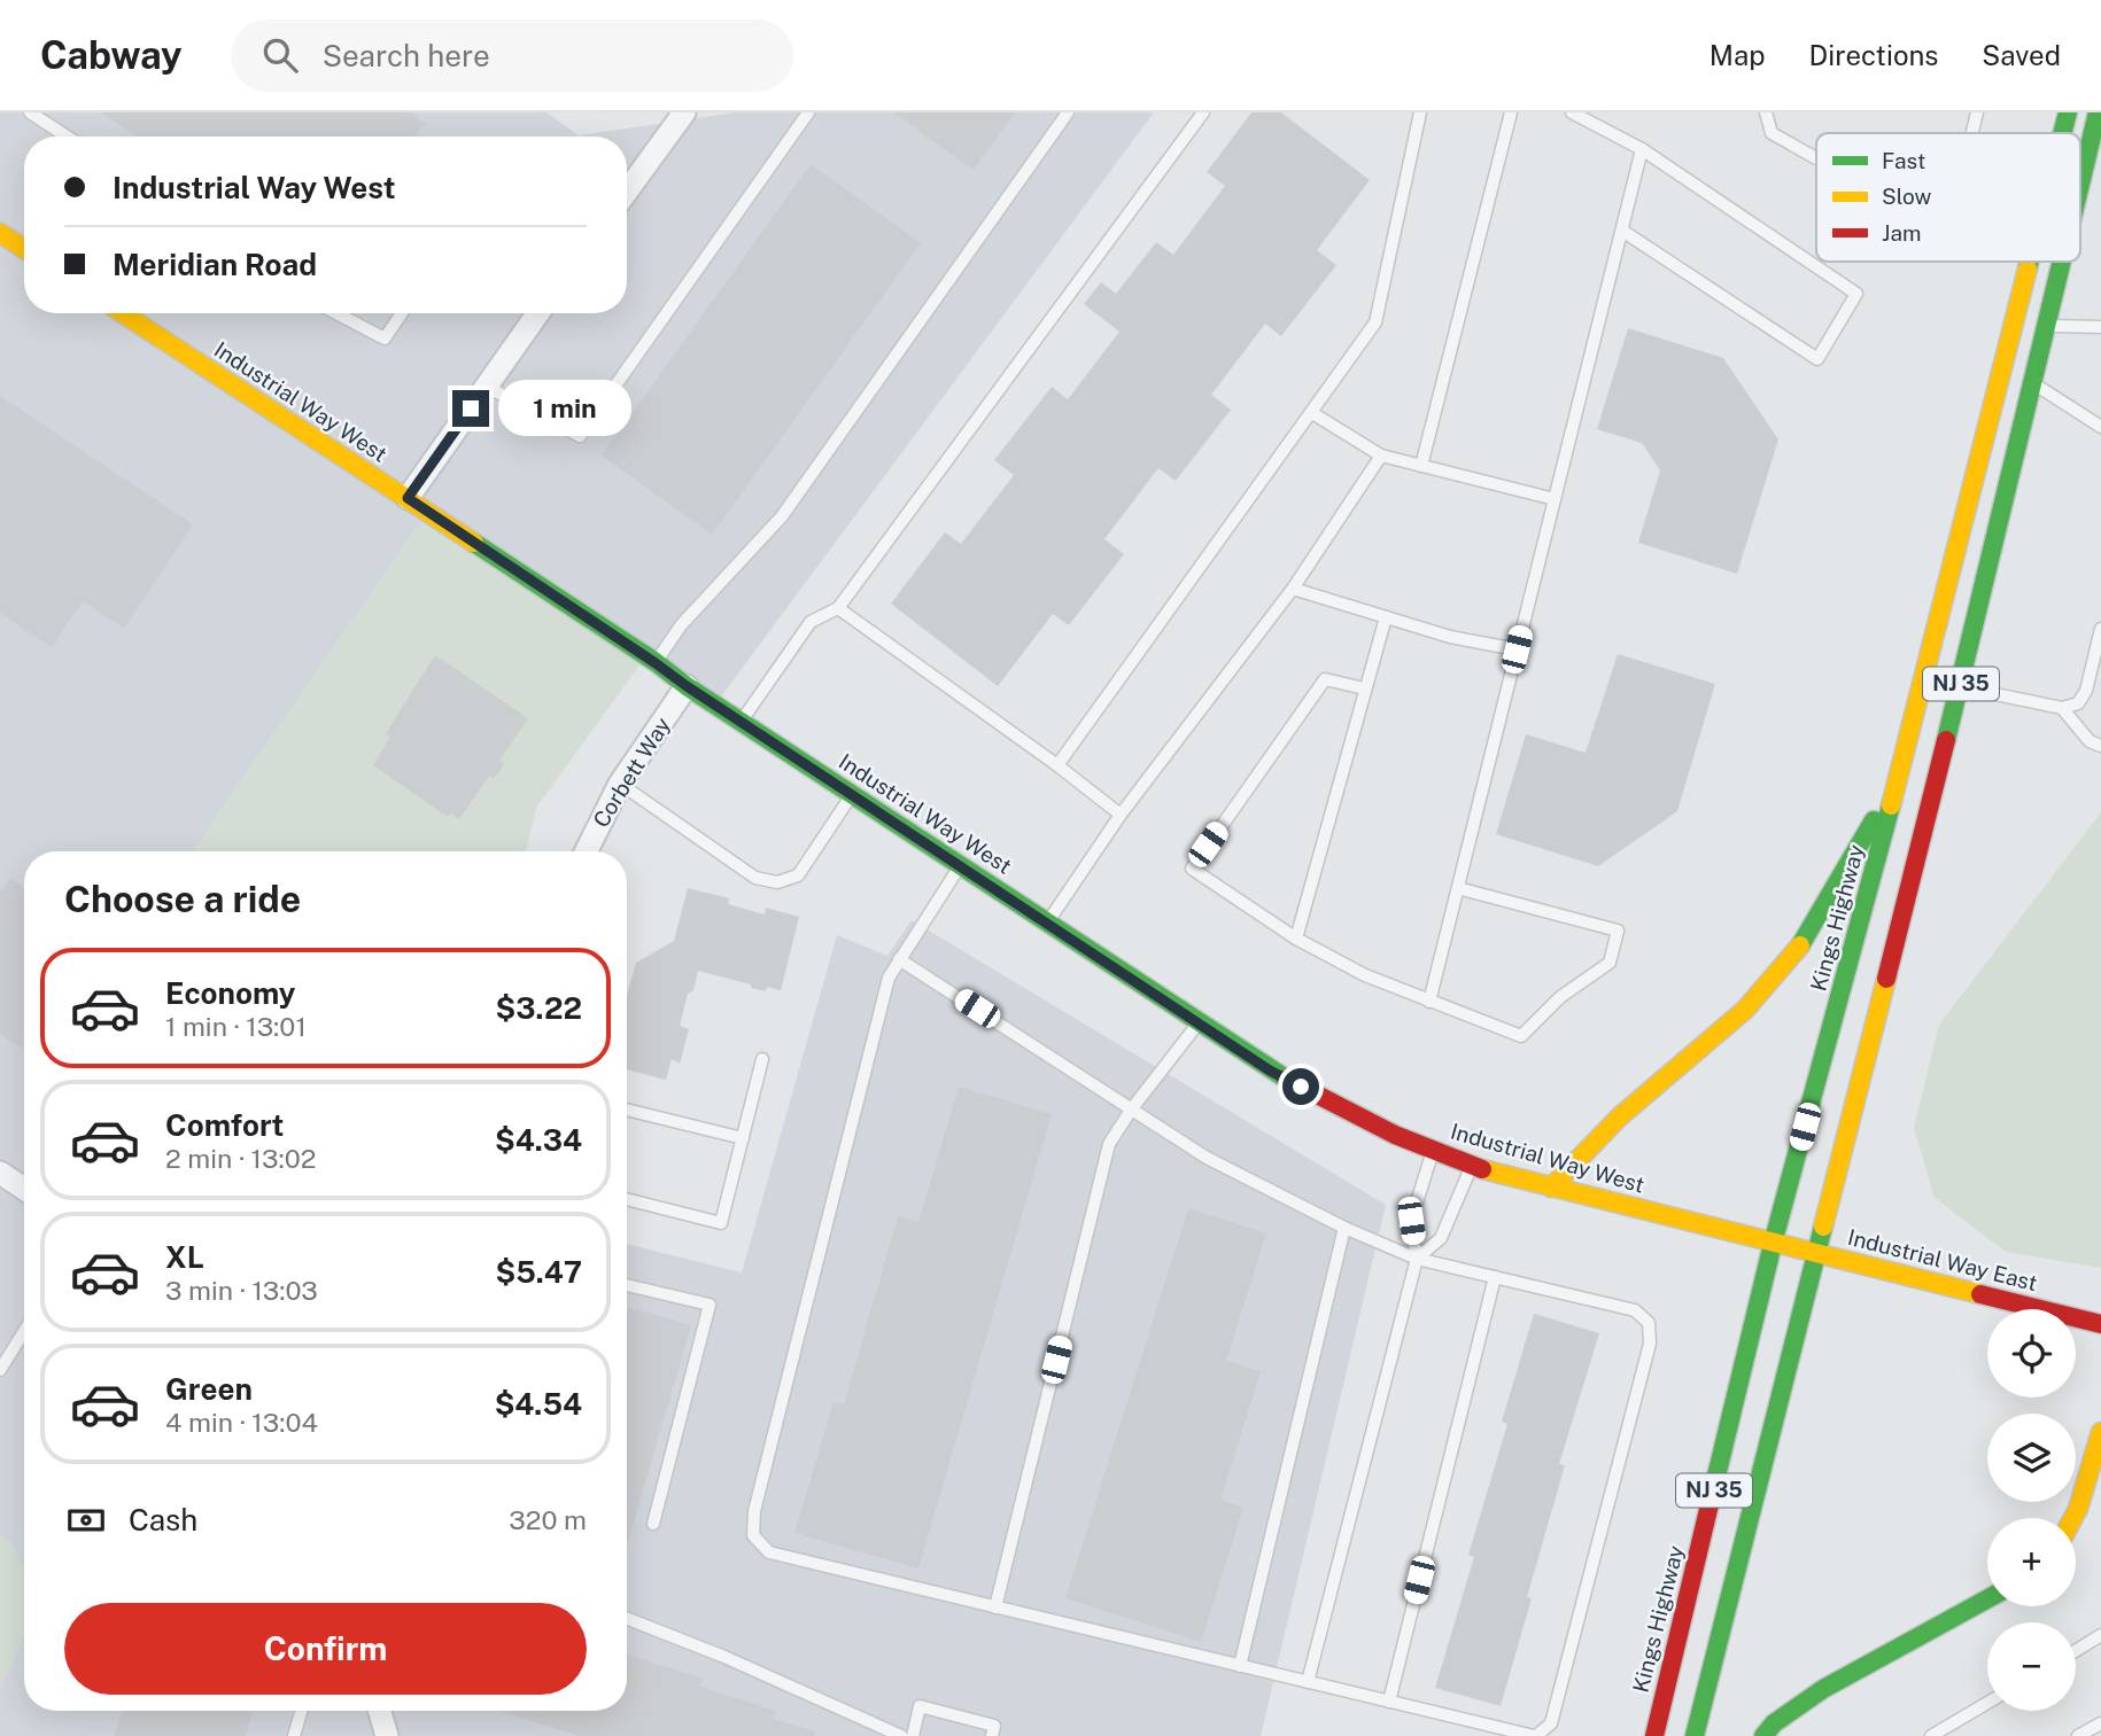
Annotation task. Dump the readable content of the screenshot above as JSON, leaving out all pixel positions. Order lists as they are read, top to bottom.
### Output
{
  "streets": {
    "main road": [
      "Industrial Way West",
      "NJ 35",
      "Kings Highway",
      "Industrial Way East"
    ],
    "street": ["Corbett Way"]
  },
  "crossings": [
    ["Industrial Way West", "Corbett Way"],
    ["Industrial Way West", "Kings Highway"],
    ["Industrial Way West", "Industrial Way East"],
    ["NJ 35", "Industrial Way East"],
    ["Kings Highway", "Industrial Way East"]
  ],
  "legend": ["Fast", "Slow", "Jam"],
  "page": {
    "header": "Cabway",
    "search": "Search here",
    "nav": ["Map", "Directions", "Saved"],
    "banner": ["Industrial Way West", "Meridian Road"],
    "bubble": "1 min",
    "heading": "Choose a ride",
    "list": [
      {
        "name": "Economy",
        "note": "1 min · 13:01",
        "value": "$3.22"
      },
      {
        "name": "Comfort",
        "note": "2 min · 13:02",
        "value": "$4.34"
      },
      {
        "name": "XL",
        "note": "3 min · 13:03",
        "value": "$5.47"
      },
      {
        "name": "Green",
        "note": "4 min · 13:04",
        "value": "$4.54"
      }
    ],
    "map_buttons": ["+", "−"],
    "pay": ["Cash", "320 m"],
    "buttons": "Confirm"
  }
}
